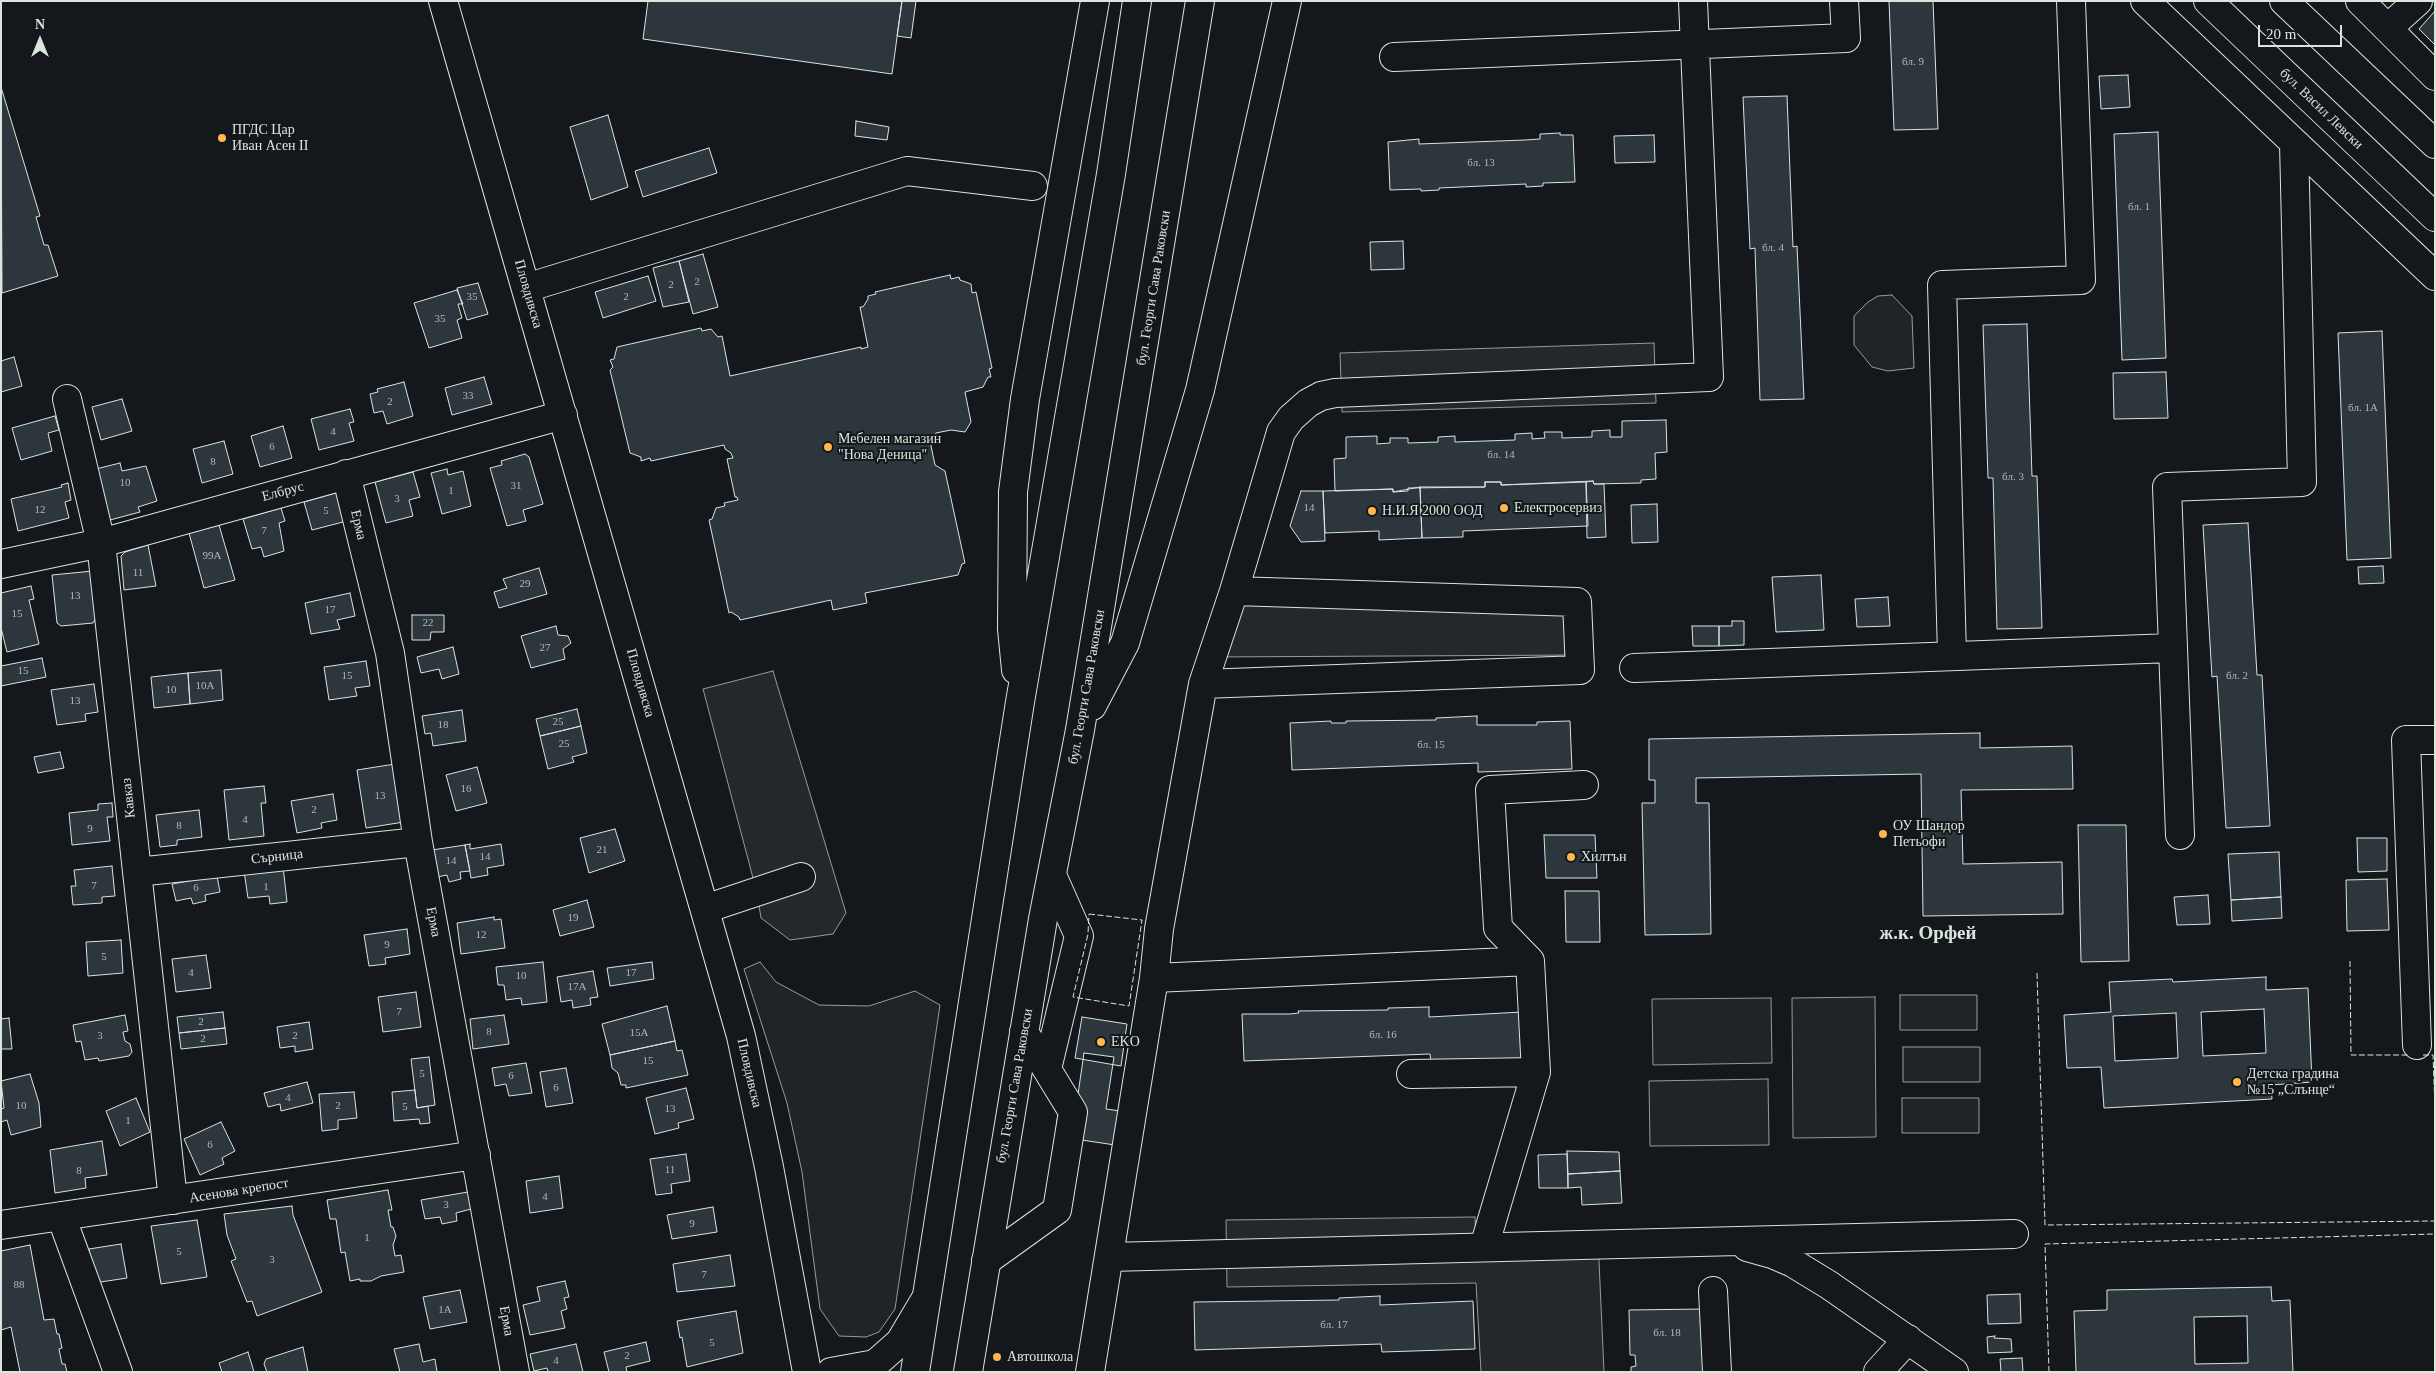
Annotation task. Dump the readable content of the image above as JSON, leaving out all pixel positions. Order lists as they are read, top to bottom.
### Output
{
  "streets": {
    "street": [
      "бул. Васил Левски",
      "бул. Георги Сава Раковски",
      "Пловдивска",
      "Елбрус",
      "Ерма",
      "Кавказ",
      "Сърница",
      "Асенова крепост"
    ]
  },
  "crossings": [
    ["Пловдивска", "Елбрус"],
    ["Елбрус", "Ерма"],
    ["Елбрус", "Кавказ"],
    ["Ерма", "Сърница"],
    ["Ерма", "Асенова крепост"],
    ["Кавказ", "Сърница"],
    ["Кавказ", "Асенова крепост"]
  ],
  "districts": ["ж.к. Орфей"],
  "places": [
    "ПГДС Цар Иван Асен II",
    "Мебелен магазин \"Нова Деница\"",
    "Електросервиз",
    "Н.И.Я 2000 ООД",
    "ОУ Шандор Петьофи",
    "Хилтън",
    "EKO",
    "Детска градина №15 „Слънце“",
    "Автошкола"
  ],
  "house_numbers": [
    "бл. 9",
    "бл. 13",
    "бл. 1",
    "бл. 4",
    "2",
    "2",
    "35",
    "2",
    "35",
    "33",
    "2",
    "бл. 1А",
    "4",
    "6",
    "бл. 14",
    "8",
    "бл. 3",
    "10",
    "31",
    "1",
    "3",
    "14",
    "12",
    "5",
    "7",
    "99А",
    "11",
    "29",
    "13",
    "17",
    "15",
    "22",
    "27",
    "15",
    "15",
    "бл. 2",
    "10А",
    "10",
    "13",
    "25",
    "18",
    "25",
    "бл. 15",
    "16",
    "13",
    "2",
    "4",
    "8",
    "9",
    "21",
    "14",
    "14",
    "7",
    "1",
    "6",
    "19",
    "12",
    "9",
    "5",
    "4",
    "17",
    "10",
    "17А",
    "7",
    "2",
    "8",
    "15А",
    "бл. 16",
    "3",
    "2",
    "2",
    "15",
    "5",
    "6",
    "6",
    "4",
    "10",
    "2",
    "5",
    "13",
    "1",
    "6",
    "11",
    "8",
    "4",
    "3",
    "9",
    "1",
    "5",
    "3",
    "7",
    "88",
    "1А",
    "бл. 17",
    "бл. 18",
    "5",
    "2",
    "4"
  ],
  "scale_bar": "20 m",
  "north": "top"
}
